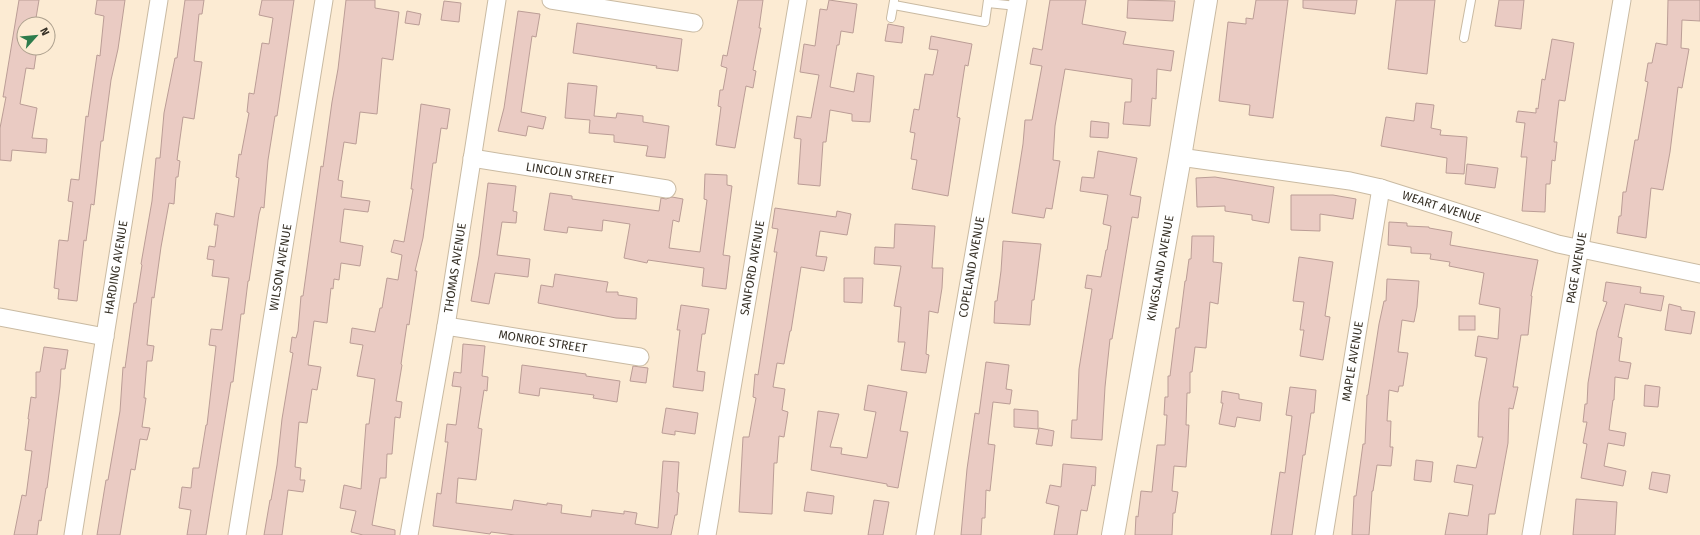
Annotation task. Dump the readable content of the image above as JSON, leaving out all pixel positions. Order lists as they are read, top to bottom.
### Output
{
  "streets": {
    "main road": ["KINGSLAND AVENUE"],
    "street": [
      "LINCOLN STREET",
      "WEART AVENUE",
      "SANFORD AVENUE",
      "HARDING AVENUE",
      "WILSON AVENUE",
      "THOMAS AVENUE",
      "COPELAND AVENUE",
      "PAGE AVENUE",
      "MONROE STREET",
      "MAPLE AVENUE"
    ]
  },
  "crossings": [
    ["LINCOLN STREET", "THOMAS AVENUE"],
    ["WEART AVENUE", "KINGSLAND AVENUE"],
    ["WEART AVENUE", "PAGE AVENUE"],
    ["WEART AVENUE", "MAPLE AVENUE"],
    ["THOMAS AVENUE", "MONROE STREET"]
  ],
  "north": "top right"
}
